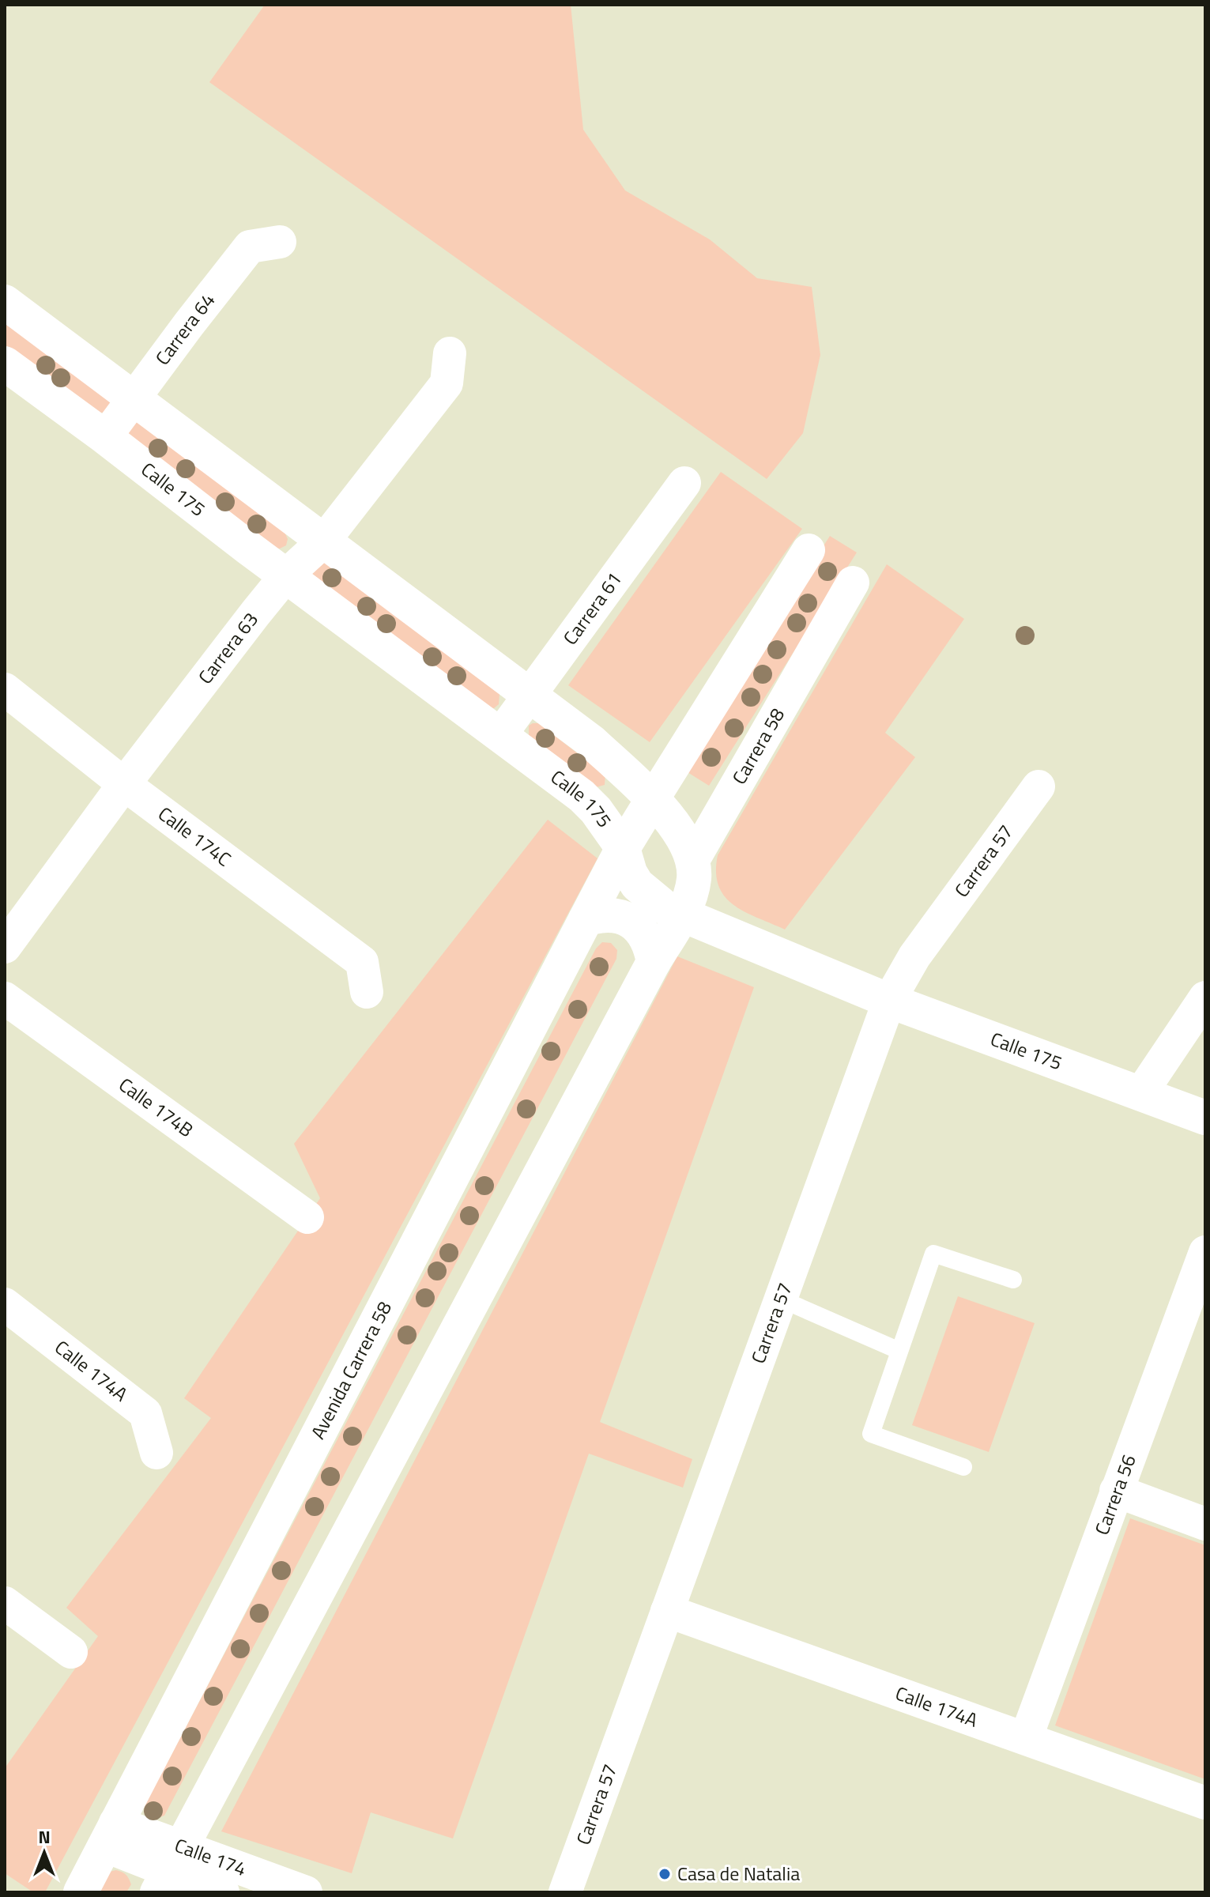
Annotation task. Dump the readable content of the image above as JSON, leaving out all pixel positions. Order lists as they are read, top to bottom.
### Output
{
  "streets": {
    "street": [
      "Carrera 64",
      "Calle 175",
      "Carrera 61",
      "Carrera 63",
      "Carrera 58",
      "Calle 174C",
      "Carrera 57",
      "Calle 174B",
      "Avenida Carrera 58",
      "Calle 174A",
      "Carrera 56",
      "Calle 174"
    ]
  },
  "crossings": [
    ["Carrera 64", "Calle 175"],
    ["Calle 175", "Carrera 61"],
    ["Calle 175", "Carrera 63"],
    ["Calle 175", "Carrera 58"],
    ["Calle 175", "Carrera 57"],
    ["Calle 175", "Avenida Carrera 58"],
    ["Carrera 63", "Calle 174C"],
    ["Carrera 57", "Calle 174A"],
    ["Avenida Carrera 58", "Calle 174"],
    ["Calle 174A", "Carrera 56"]
  ],
  "places": ["Casa de Natalia"],
  "north": "top"
}
